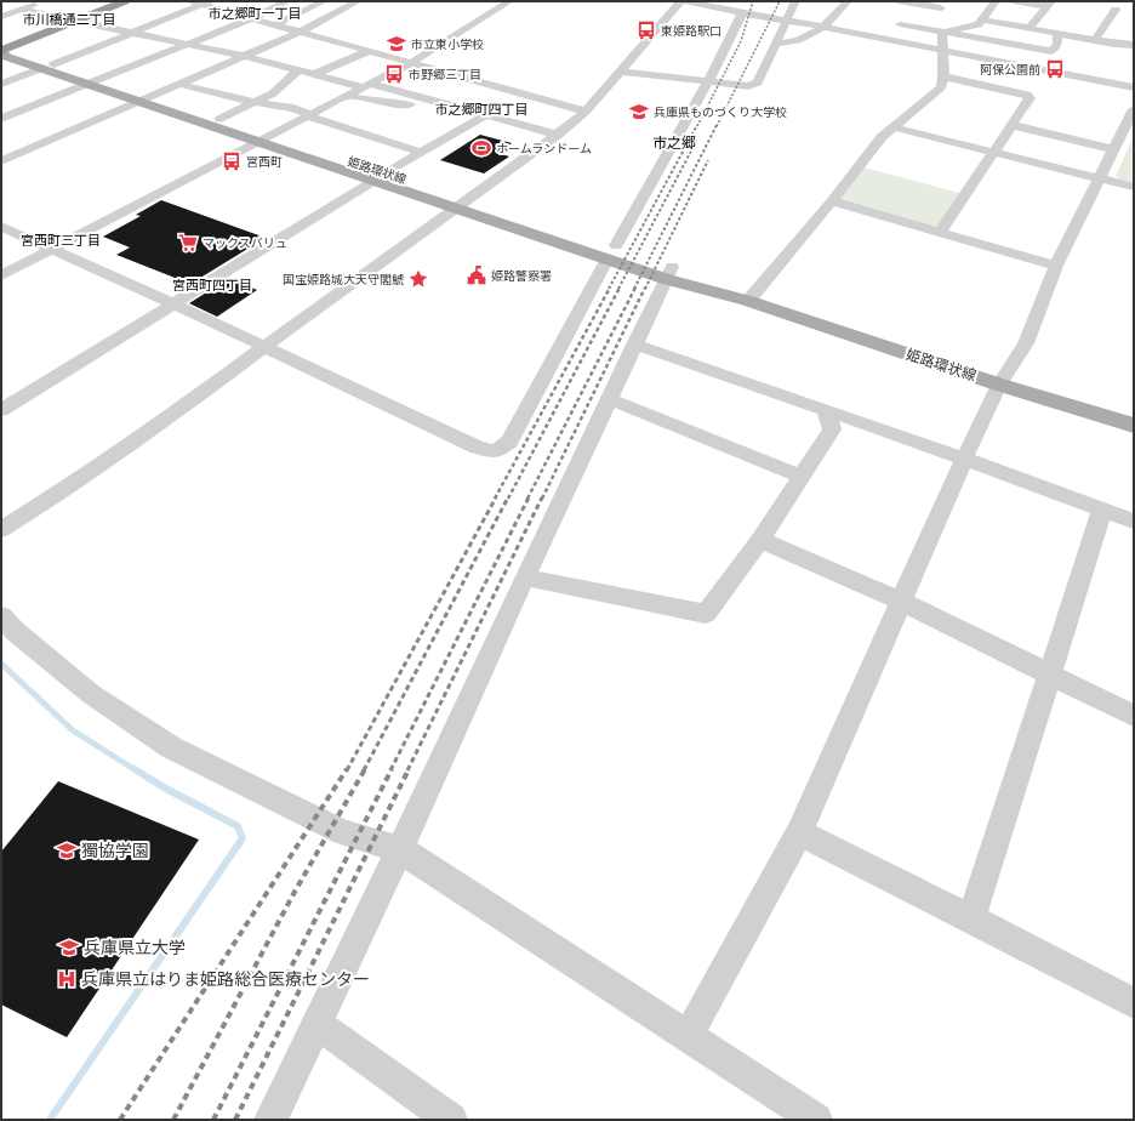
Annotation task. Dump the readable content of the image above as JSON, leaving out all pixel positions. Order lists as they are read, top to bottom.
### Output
{
  "streets": {
    "main road": ["姫路環状線"]
  },
  "districts": [
    "市之郷町一丁目",
    "市川橋通二丁目",
    "市之郷町四丁目",
    "市之郷",
    "宮西町三丁目",
    "宮西町四丁目"
  ],
  "places": {
    "bus stop": [
      "東姫路駅口",
      "阿保公園前",
      "市野郷三丁目",
      "宮西町"
    ],
    "school or university": [
      "市立東小学校",
      "兵庫県ものづくり大学校",
      "獨協学園",
      "兵庫県立大学"
    ],
    "sports": ["ホームランドーム"],
    "supermarket": ["マックスバリュ"],
    "public building": ["姫路警察署"],
    "place": ["国宝姫路城大天守閣鯱"],
    "hospital": ["兵庫県立はりま姫路総合医療センター"]
  }
}
